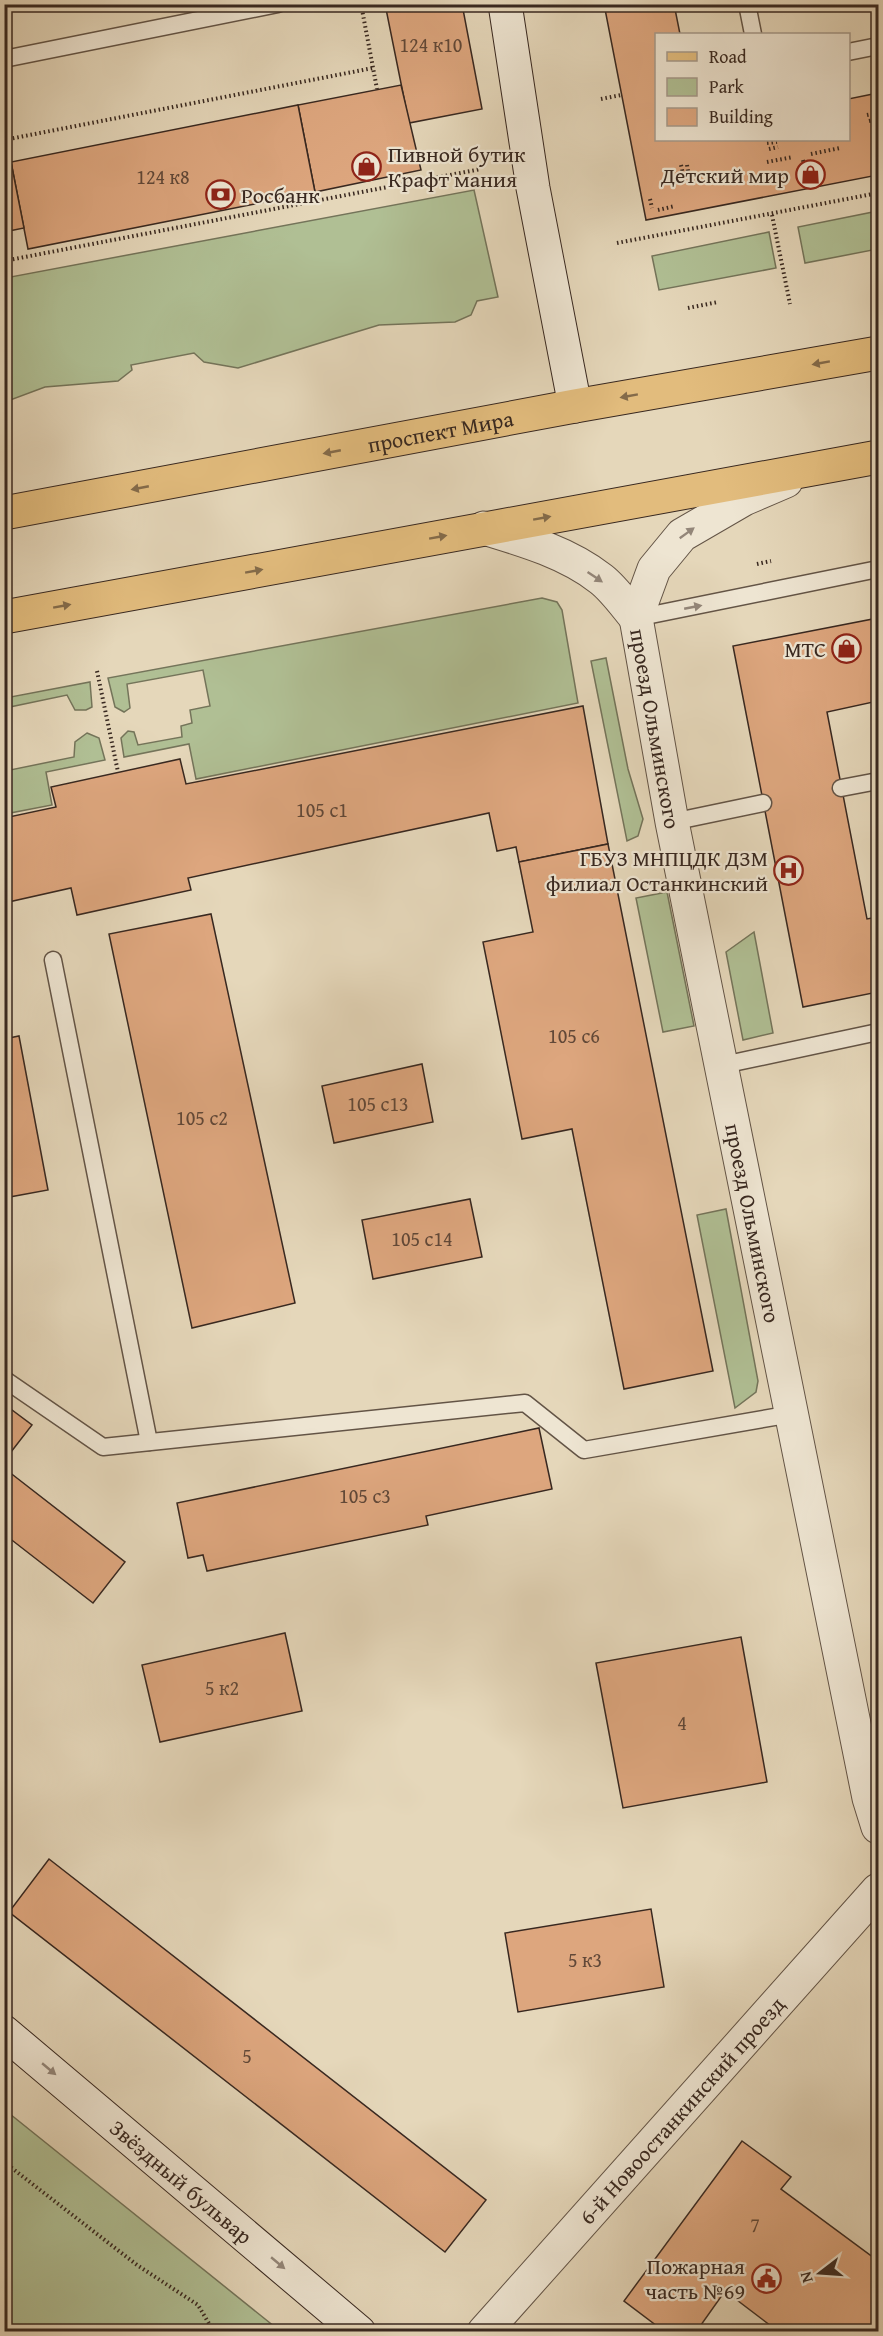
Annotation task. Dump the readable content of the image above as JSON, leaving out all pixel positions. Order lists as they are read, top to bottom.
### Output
{
  "streets": {
    "main road": ["проспект Мира"],
    "street": ["проезд Ольминского", "6-й Новоостанкинский проезд", "Звёздный бульвар"]
  },
  "one_way": ["Звёздный бульвар"],
  "places": {
    "shop": ["Пивной бутик Крафт мания", "Детский мир", "МТС"],
    "bank": ["Росбанк"],
    "hospital": ["ГБУЗ МНПЦДК ДЗМ филиал Останкинский"],
    "public building": ["Пожарная часть №69"]
  },
  "house_numbers": [
    "124 к10",
    "124 к8",
    "105 с1",
    "105 с6",
    "105 с13",
    "105 с2",
    "105 с14",
    "105 c3",
    "5 к2",
    "4",
    "5 к3",
    "5",
    "7"
  ],
  "legend": ["Road", "Park", "Building"],
  "north": "left"
}
